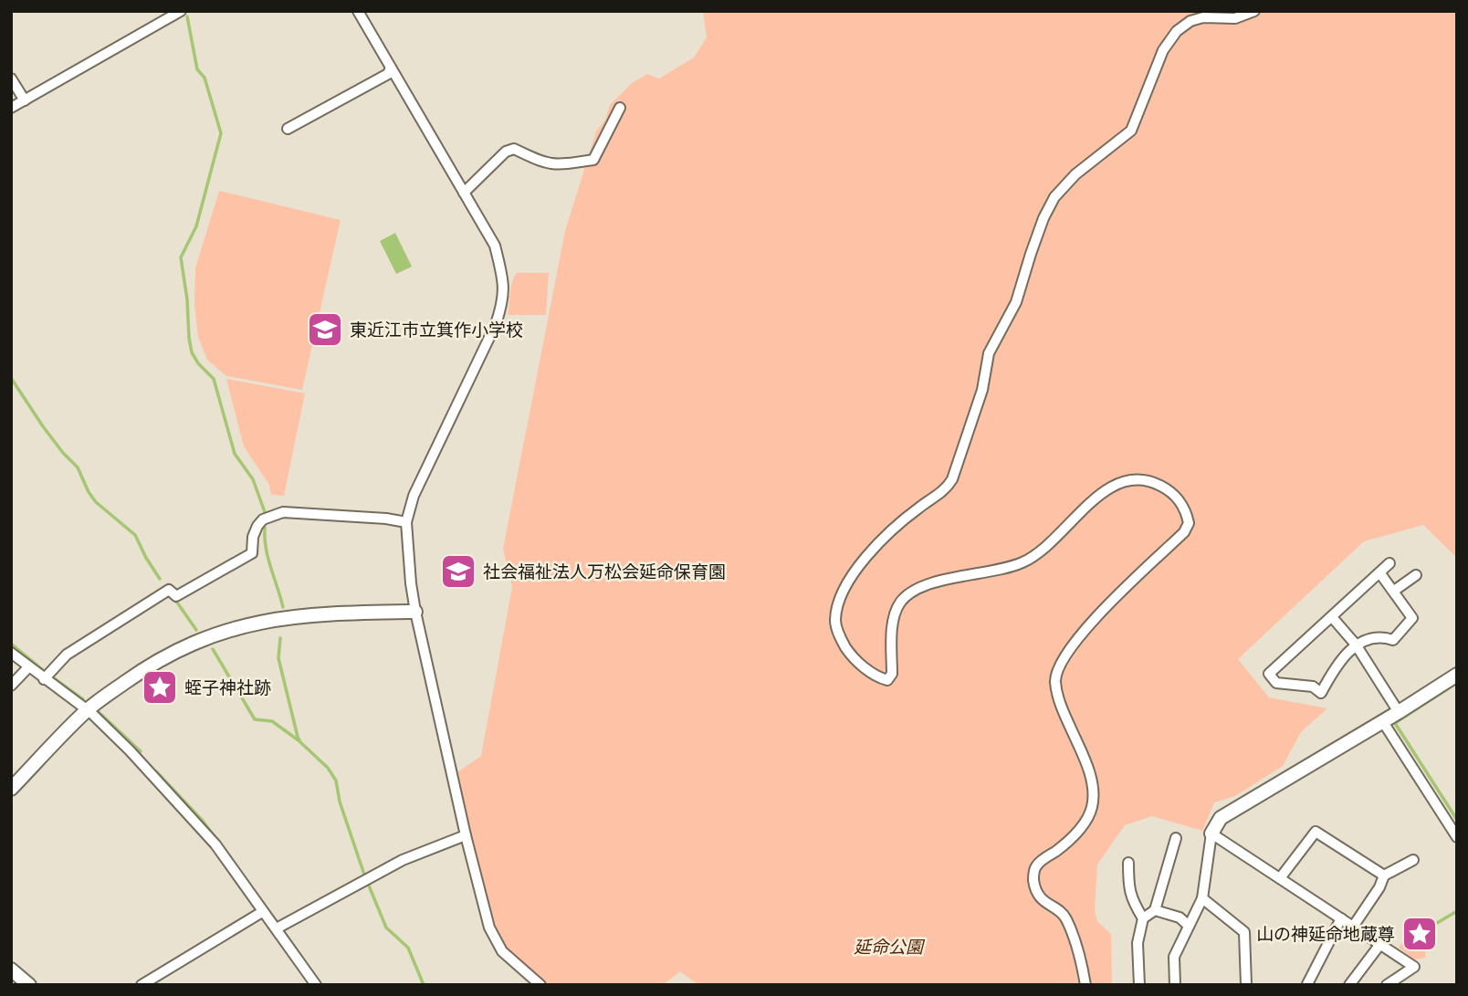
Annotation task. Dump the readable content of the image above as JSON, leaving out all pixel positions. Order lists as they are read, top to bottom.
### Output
{
  "parks": ["延命公園"],
  "places": {
    "school or university": ["東近江市立箕作小学校", "社会福祉法人万松会延命保育園"],
    "place": ["蛭子神社跡", "山の神延命地蔵尊"]
  }
}
